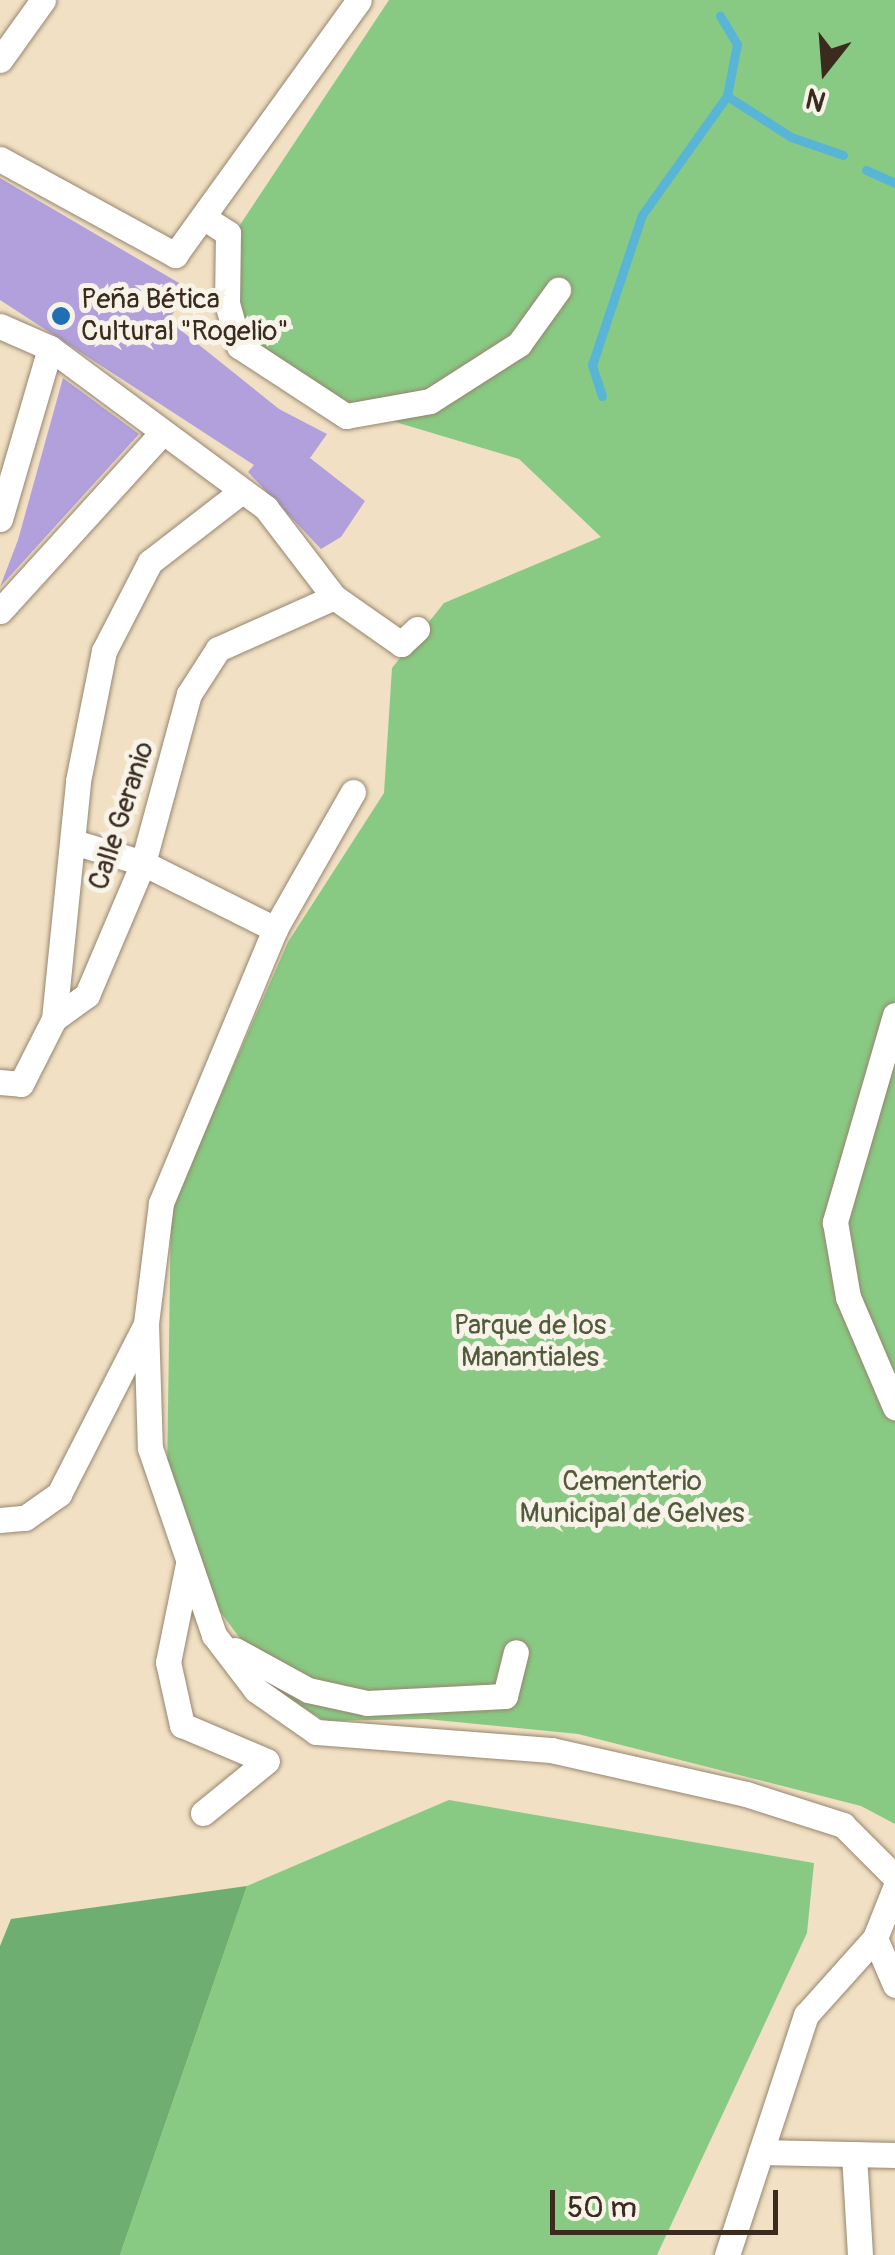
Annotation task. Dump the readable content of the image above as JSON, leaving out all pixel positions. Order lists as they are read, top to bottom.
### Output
{
  "streets": {
    "street": ["Calle Geranio"]
  },
  "parks": ["Parque de los Manantiales", "Cementerio Municipal de Gelves"],
  "places": ["Peña Bética Cultural \"Rogelio\""],
  "scale_bar": "50 m",
  "north": "bottom"
}
